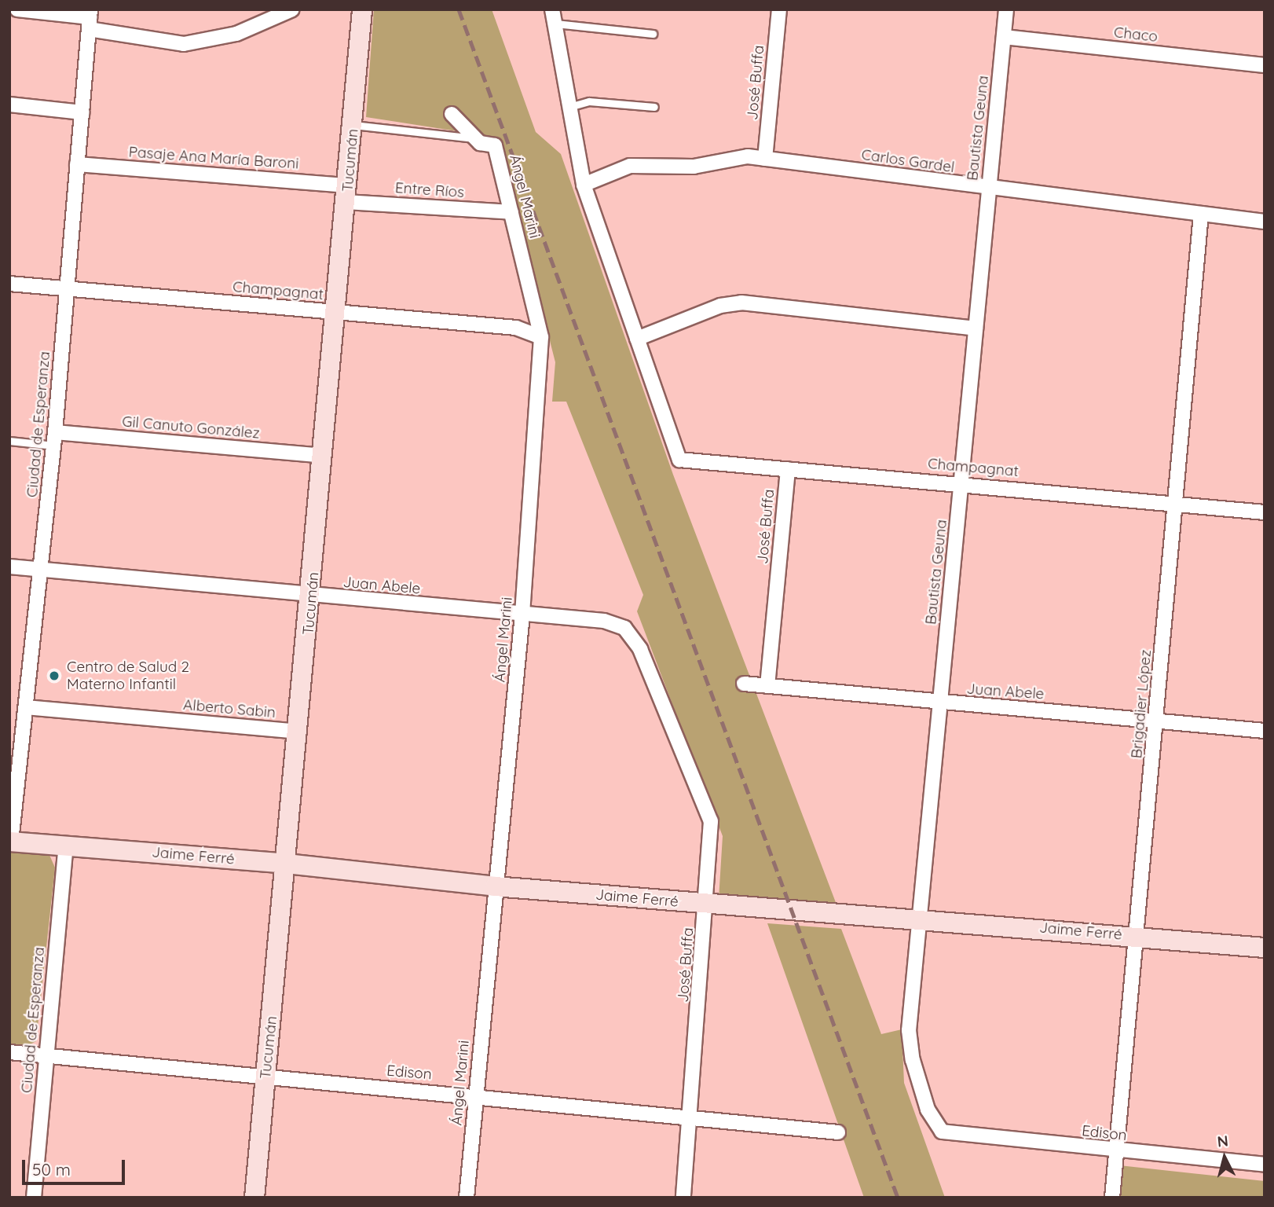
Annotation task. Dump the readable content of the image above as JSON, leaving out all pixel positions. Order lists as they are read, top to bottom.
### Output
{
  "streets": {
    "street": [
      "Chaco",
      "José Buffa",
      "Bautista Geuna",
      "Pasaje Ana María Baroni",
      "Tucumán",
      "Carlos Gardel",
      "Entre Ríos",
      "Ángel Marini",
      "Champagnat",
      "Ciudad de Esperanza",
      "Gil Canuto González",
      "Juan Abele",
      "Brigadier López",
      "Alberto Sabin",
      "Jaime Ferré",
      "Edison"
    ]
  },
  "crossings": [
    ["Chaco", "Bautista Geuna"],
    ["José Buffa", "Carlos Gardel"],
    ["José Buffa", "Champagnat"],
    ["José Buffa", "Juan Abele"],
    ["José Buffa", "Jaime Ferré"],
    ["José Buffa", "Edison"],
    ["Bautista Geuna", "Carlos Gardel"],
    ["Bautista Geuna", "Champagnat"],
    ["Bautista Geuna", "Juan Abele"],
    ["Bautista Geuna", "Jaime Ferré"],
    ["Bautista Geuna", "Edison"],
    ["Pasaje Ana María Baroni", "Tucumán"],
    ["Pasaje Ana María Baroni", "Entre Ríos"],
    ["Pasaje Ana María Baroni", "Ciudad de Esperanza"],
    ["Tucumán", "Entre Ríos"],
    ["Tucumán", "Champagnat"],
    ["Tucumán", "Gil Canuto González"],
    ["Tucumán", "Juan Abele"],
    ["Tucumán", "Alberto Sabin"],
    ["Tucumán", "Jaime Ferré"],
    ["Tucumán", "Edison"],
    ["Carlos Gardel", "Brigadier López"],
    ["Entre Ríos", "Ángel Marini"],
    ["Ángel Marini", "Champagnat"],
    ["Ángel Marini", "Juan Abele"],
    ["Ángel Marini", "Jaime Ferré"],
    ["Ángel Marini", "Edison"],
    ["Champagnat", "Ciudad de Esperanza"],
    ["Champagnat", "Brigadier López"],
    ["Ciudad de Esperanza", "Gil Canuto González"],
    ["Ciudad de Esperanza", "Juan Abele"],
    ["Ciudad de Esperanza", "Alberto Sabin"],
    ["Ciudad de Esperanza", "Jaime Ferré"],
    ["Ciudad de Esperanza", "Edison"],
    ["Juan Abele", "Brigadier López"],
    ["Brigadier López", "Jaime Ferré"],
    ["Brigadier López", "Edison"]
  ],
  "places": ["Centro de Salud 2 Materno Infantil"],
  "scale_bar": "50 m",
  "north": "top"
}
